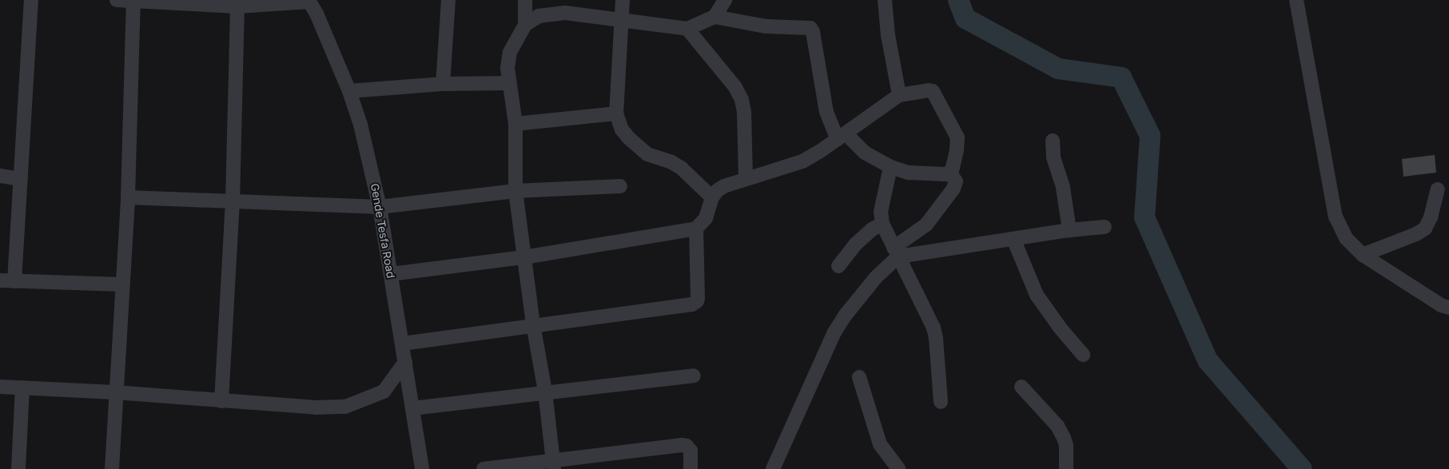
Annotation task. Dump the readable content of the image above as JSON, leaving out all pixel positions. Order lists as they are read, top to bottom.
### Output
{
  "streets": {
    "street": ["Gende Tesfa Road"]
  }
}
